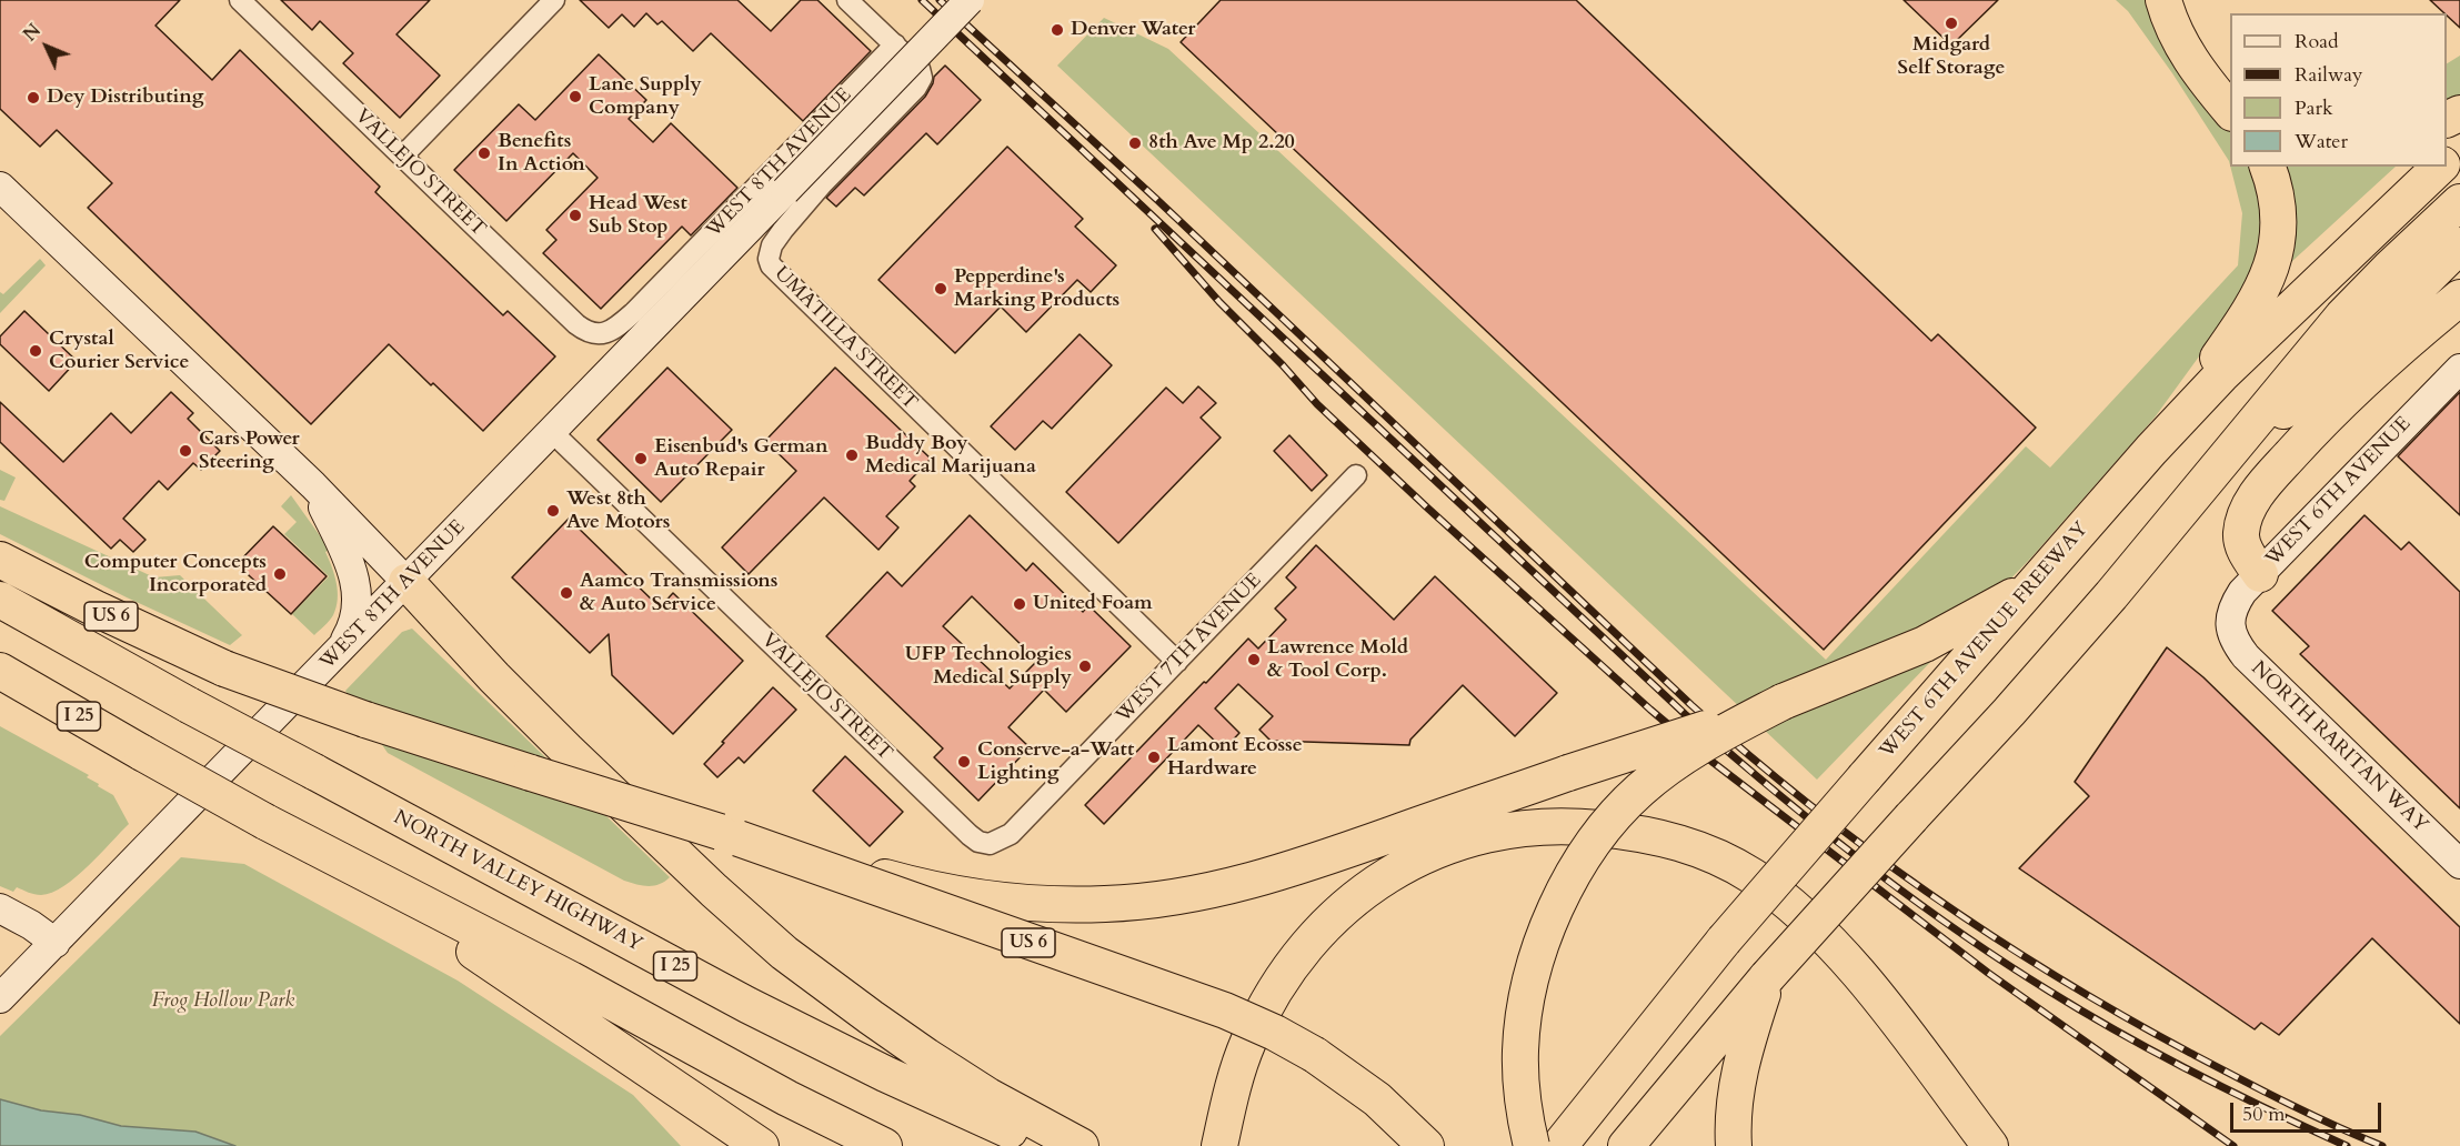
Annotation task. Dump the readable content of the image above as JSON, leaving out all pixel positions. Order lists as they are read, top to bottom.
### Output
{
  "streets": {
    "highway": [
      "US 6",
      "WEST 6TH AVENUE FREEWAY",
      "I 25",
      "NORTH VALLEY HIGHWAY"
    ],
    "main road": ["WEST 8TH AVENUE", "WEST 6TH AVENUE", "NORTH RARITAN WAY"],
    "street": ["VALLEJO STREET", "UMATILLA STREET", "WEST 7TH AVENUE"]
  },
  "crossings": [
    ["WEST 8TH AVENUE", "VALLEJO STREET"],
    ["WEST 8TH AVENUE", "UMATILLA STREET"],
    ["VALLEJO STREET", "WEST 7TH AVENUE"],
    ["UMATILLA STREET", "WEST 7TH AVENUE"],
    ["WEST 6TH AVENUE", "NORTH RARITAN WAY"]
  ],
  "parks": ["Frog Hollow Park"],
  "places": [
    "Midgard Self Storage",
    "Denver Water",
    "Lane Supply Company",
    "Dey Distributing",
    "8th Ave Mp 2.20",
    "Benefits In Action",
    "Head West Sub Stop",
    "Pepperdine's Marking Products",
    "Crystal Courier Service",
    "Cars Power Steering",
    "Buddy Boy Medical Marijuana",
    "Eisenbud's German Auto Repair",
    "West 8th Ave Motors",
    "Computer Concepts Incorporated",
    "Aamco Transmissions & Auto Service",
    "United Foam",
    "Lawrence Mold & Tool Corp.",
    "UFP Technologies Medical Supply",
    "Lamont Ecosse Hardware",
    "Conserve-a-Watt Lighting"
  ],
  "legend": [
    "Road",
    "Railway",
    "Park",
    "Water"
  ],
  "scale_bar": "50 m",
  "north": "top left"
}
